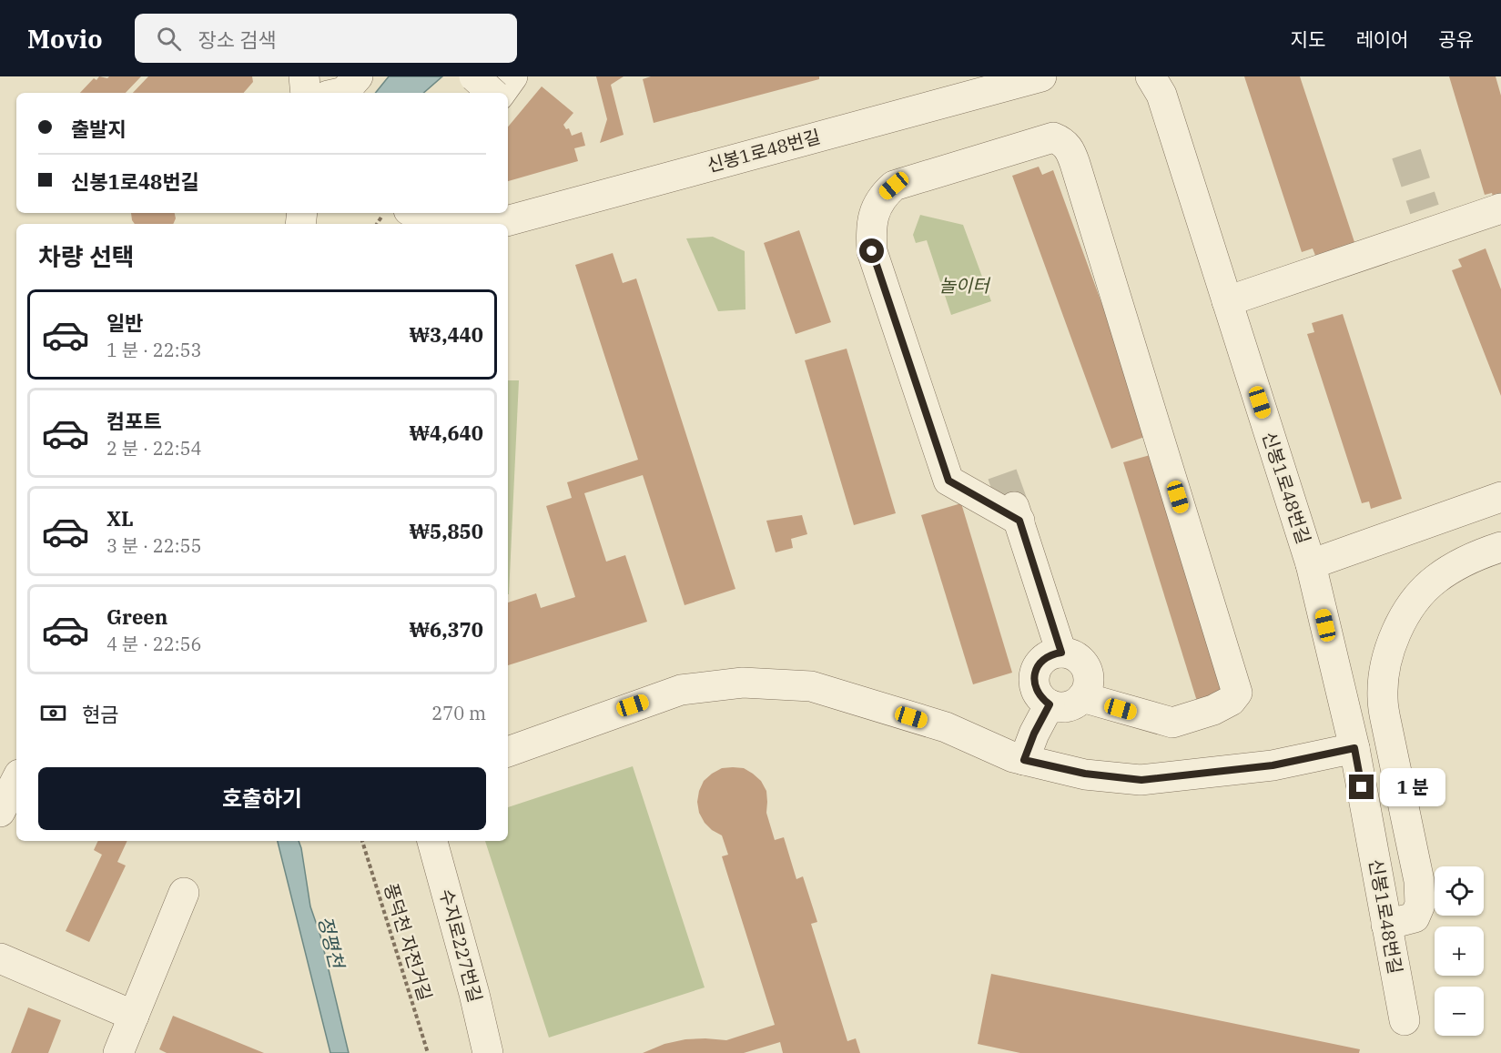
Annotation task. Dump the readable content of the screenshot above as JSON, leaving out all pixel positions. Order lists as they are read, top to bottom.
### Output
{
  "streets": {
    "street": ["신봉1로48번길", "수지로227번길"],
    "path": ["풍덕천 자전거길"]
  },
  "water": ["정평천"],
  "parks": ["놀이터"],
  "page": {
    "header": "Movio",
    "search": "장소 검색",
    "nav": ["지도", "레이어", "공유"],
    "banner": ["출발지", "신봉1로48번길"],
    "heading": "차량 선택",
    "list": [
      {
        "name": "일반",
        "note": "1 분 · 22:53",
        "value": "₩3,440"
      },
      {
        "name": "컴포트",
        "note": "2 분 · 22:54",
        "value": "₩4,640"
      },
      {
        "name": "XL",
        "note": "3 분 · 22:55",
        "value": "₩5,850"
      },
      {
        "name": "Green",
        "note": "4 분 · 22:56",
        "value": "₩6,370"
      }
    ],
    "pay": ["현금", "270 m"],
    "buttons": "호출하기",
    "bubble": "1 분",
    "map_buttons": ["+", "−"]
  }
}
